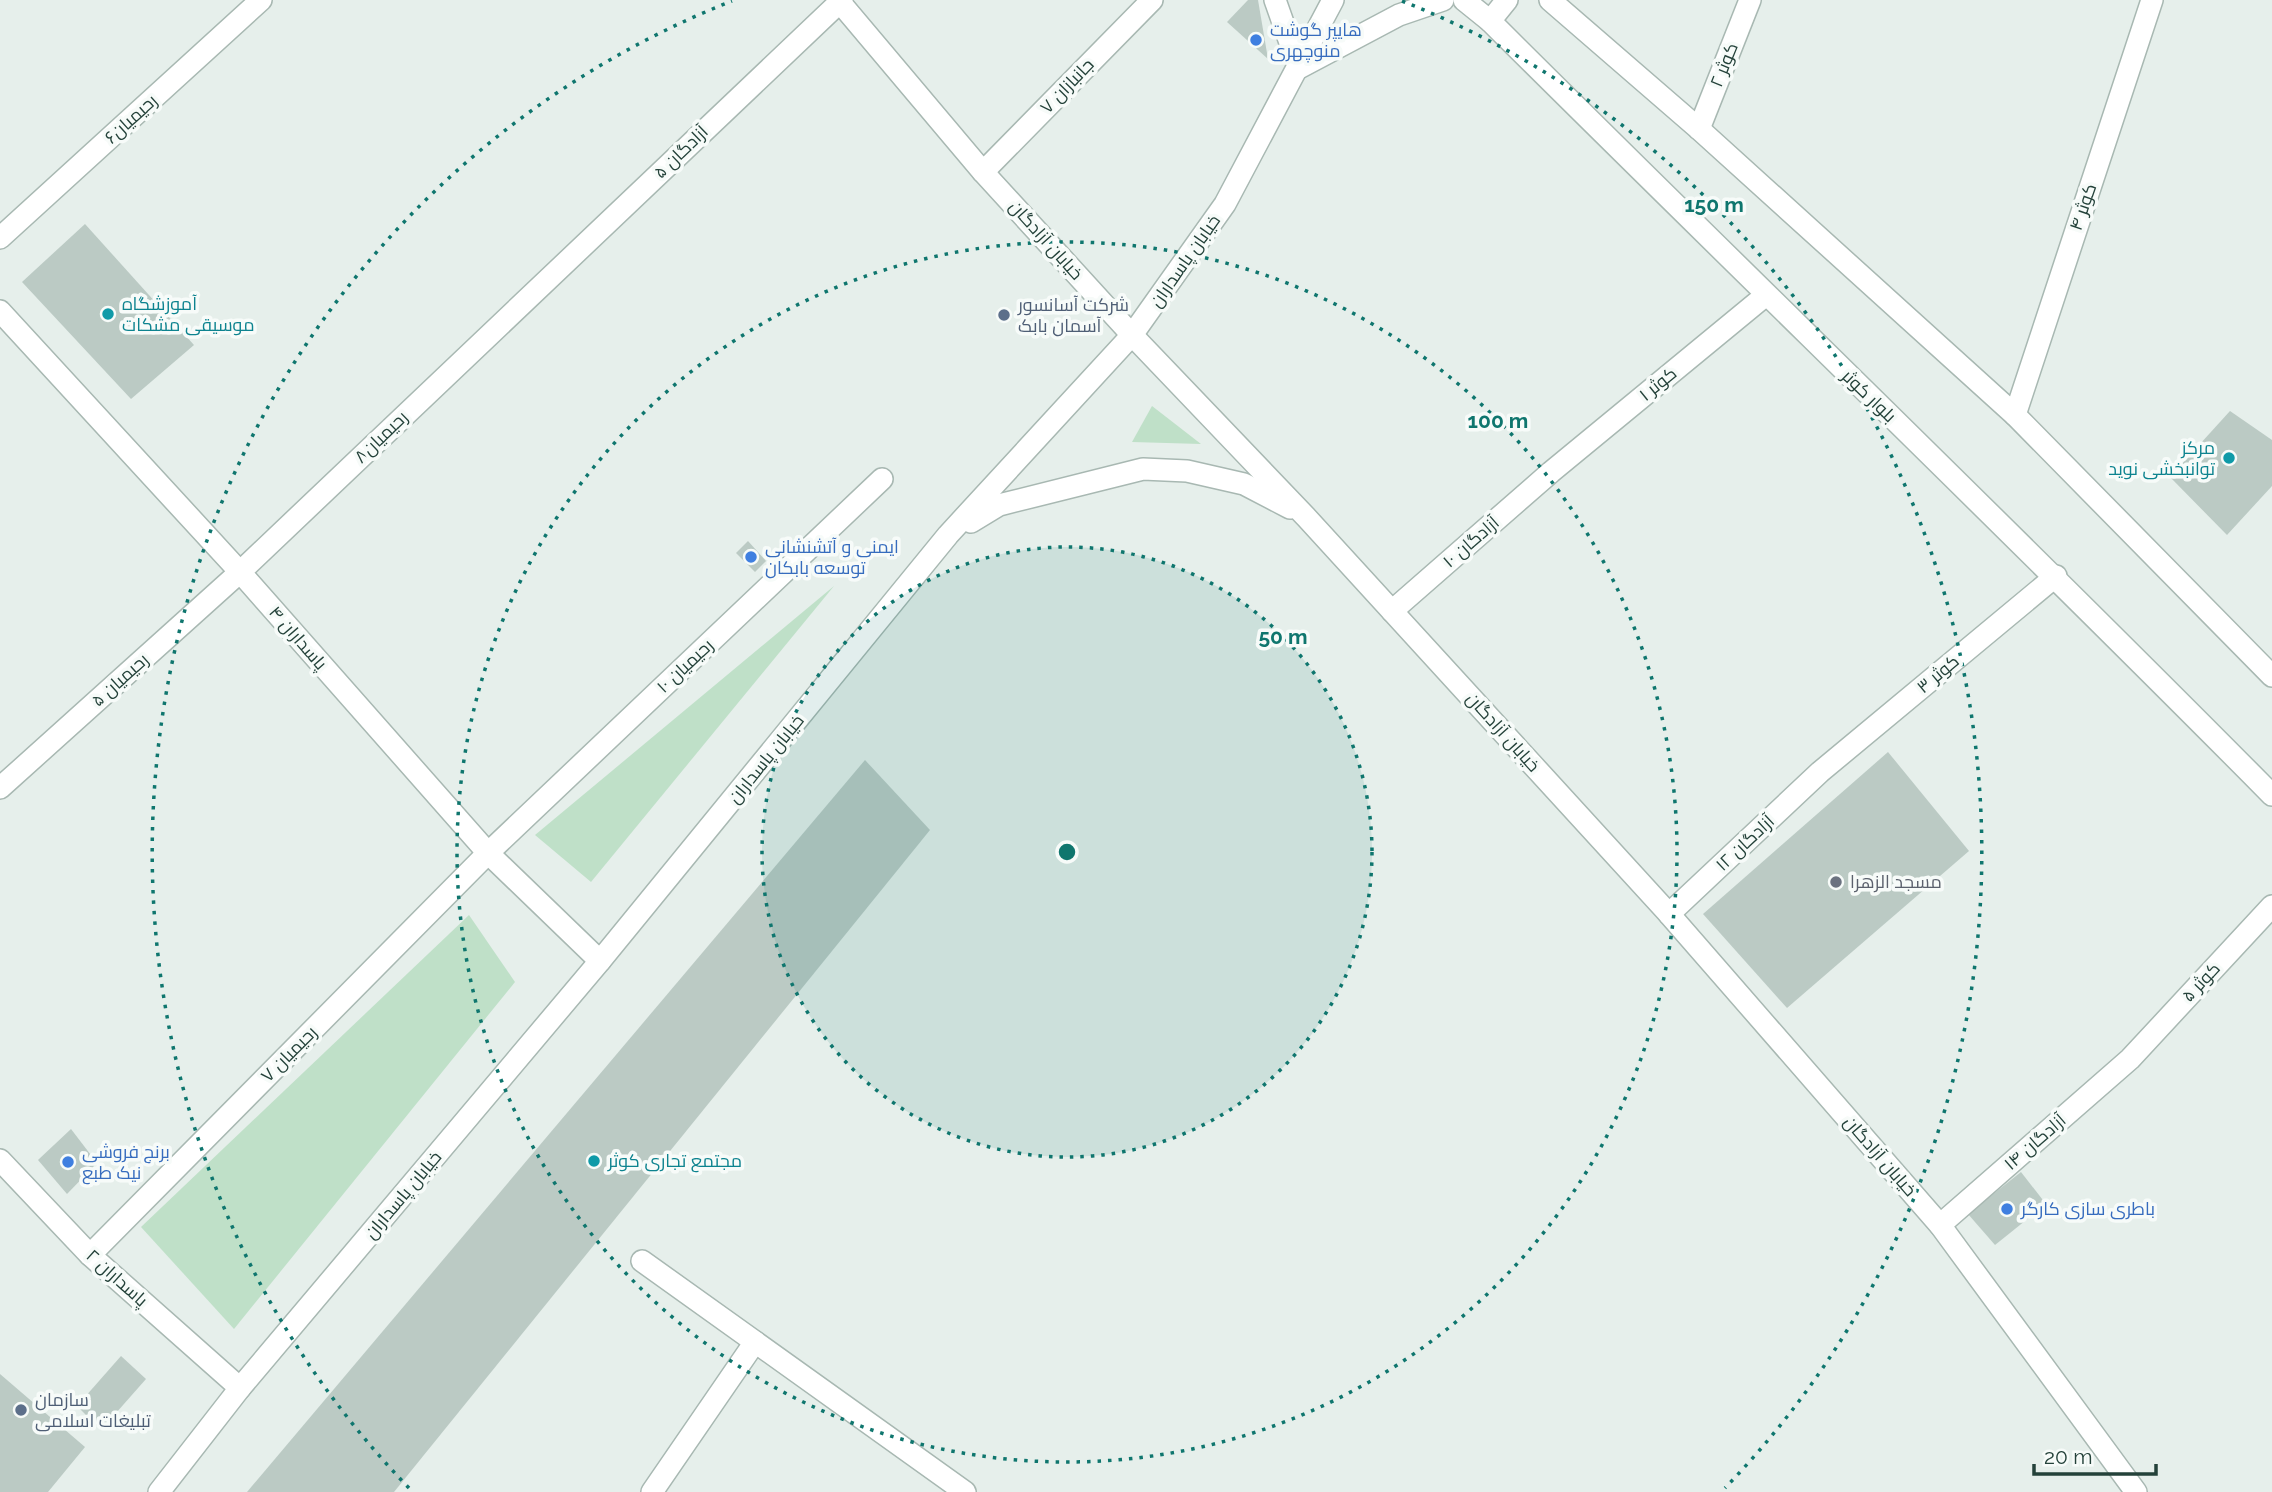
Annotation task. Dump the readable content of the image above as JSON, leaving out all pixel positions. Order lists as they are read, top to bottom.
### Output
{
  "streets": {
    "street": [
      "کوثر ۲",
      "جانبازان ۷",
      "رحیمیان۶",
      "آزادگان ۵",
      "کوثر ۴",
      "خیابان آزادگان",
      "خیابان پاسداران",
      "کوثر ۱",
      "بلوار کوثر",
      "رحیمیان۸",
      "آزادگان ۱۰",
      "پاسداران ۴",
      "رحیمیان ۱۰",
      "کوثر ۳",
      "رحیمیان ۵",
      "آزادگان ۱۲",
      "کوثر ۵",
      "رحیمیان ۷",
      "آزادگان ۱۴",
      "پاسداران ۲"
    ]
  },
  "crossings": [
    ["جانبازان ۷", "خیابان آزادگان"],
    ["آزادگان ۵", "خیابان آزادگان"],
    ["آزادگان ۵", "رحیمیان۸"],
    ["خیابان آزادگان", "خیابان پاسداران"],
    ["خیابان آزادگان", "آزادگان ۱۰"],
    ["خیابان آزادگان", "آزادگان ۱۲"],
    ["خیابان آزادگان", "آزادگان ۱۴"],
    ["خیابان پاسداران", "پاسداران ۴"],
    ["خیابان پاسداران", "پاسداران ۲"],
    ["کوثر ۱", "بلوار کوثر"],
    ["کوثر ۱", "آزادگان ۱۰"],
    ["بلوار کوثر", "کوثر ۳"],
    ["رحیمیان۸", "پاسداران ۴"],
    ["رحیمیان۸", "رحیمیان ۵"],
    ["پاسداران ۴", "رحیمیان ۱۰"],
    ["پاسداران ۴", "رحیمیان ۵"],
    ["پاسداران ۴", "رحیمیان ۷"],
    ["رحیمیان ۱۰", "رحیمیان ۷"],
    ["کوثر ۳", "آزادگان ۱۲"],
    ["کوثر ۵", "آزادگان ۱۴"],
    ["رحیمیان ۷", "پاسداران ۲"]
  ],
  "places": [
    "هایپر گوشت منوچهری",
    "آموزشگاه موسیقی مشکات",
    "شرکت آسانسور آسمان بابک",
    "مرکز توانبخشی نوید",
    "ایمنی و آتشنشانی توسعه بابکان",
    "مسجد الزهرا",
    "مجتمع تجاری کوثر",
    "برنج فروشی نیک طبع",
    "باطری سازی کارگر",
    "سازمان تبلیغات اسلامی"
  ],
  "scale_bar": "20 m",
  "rings": ["150 m", "100 m", "50 m"]
}
